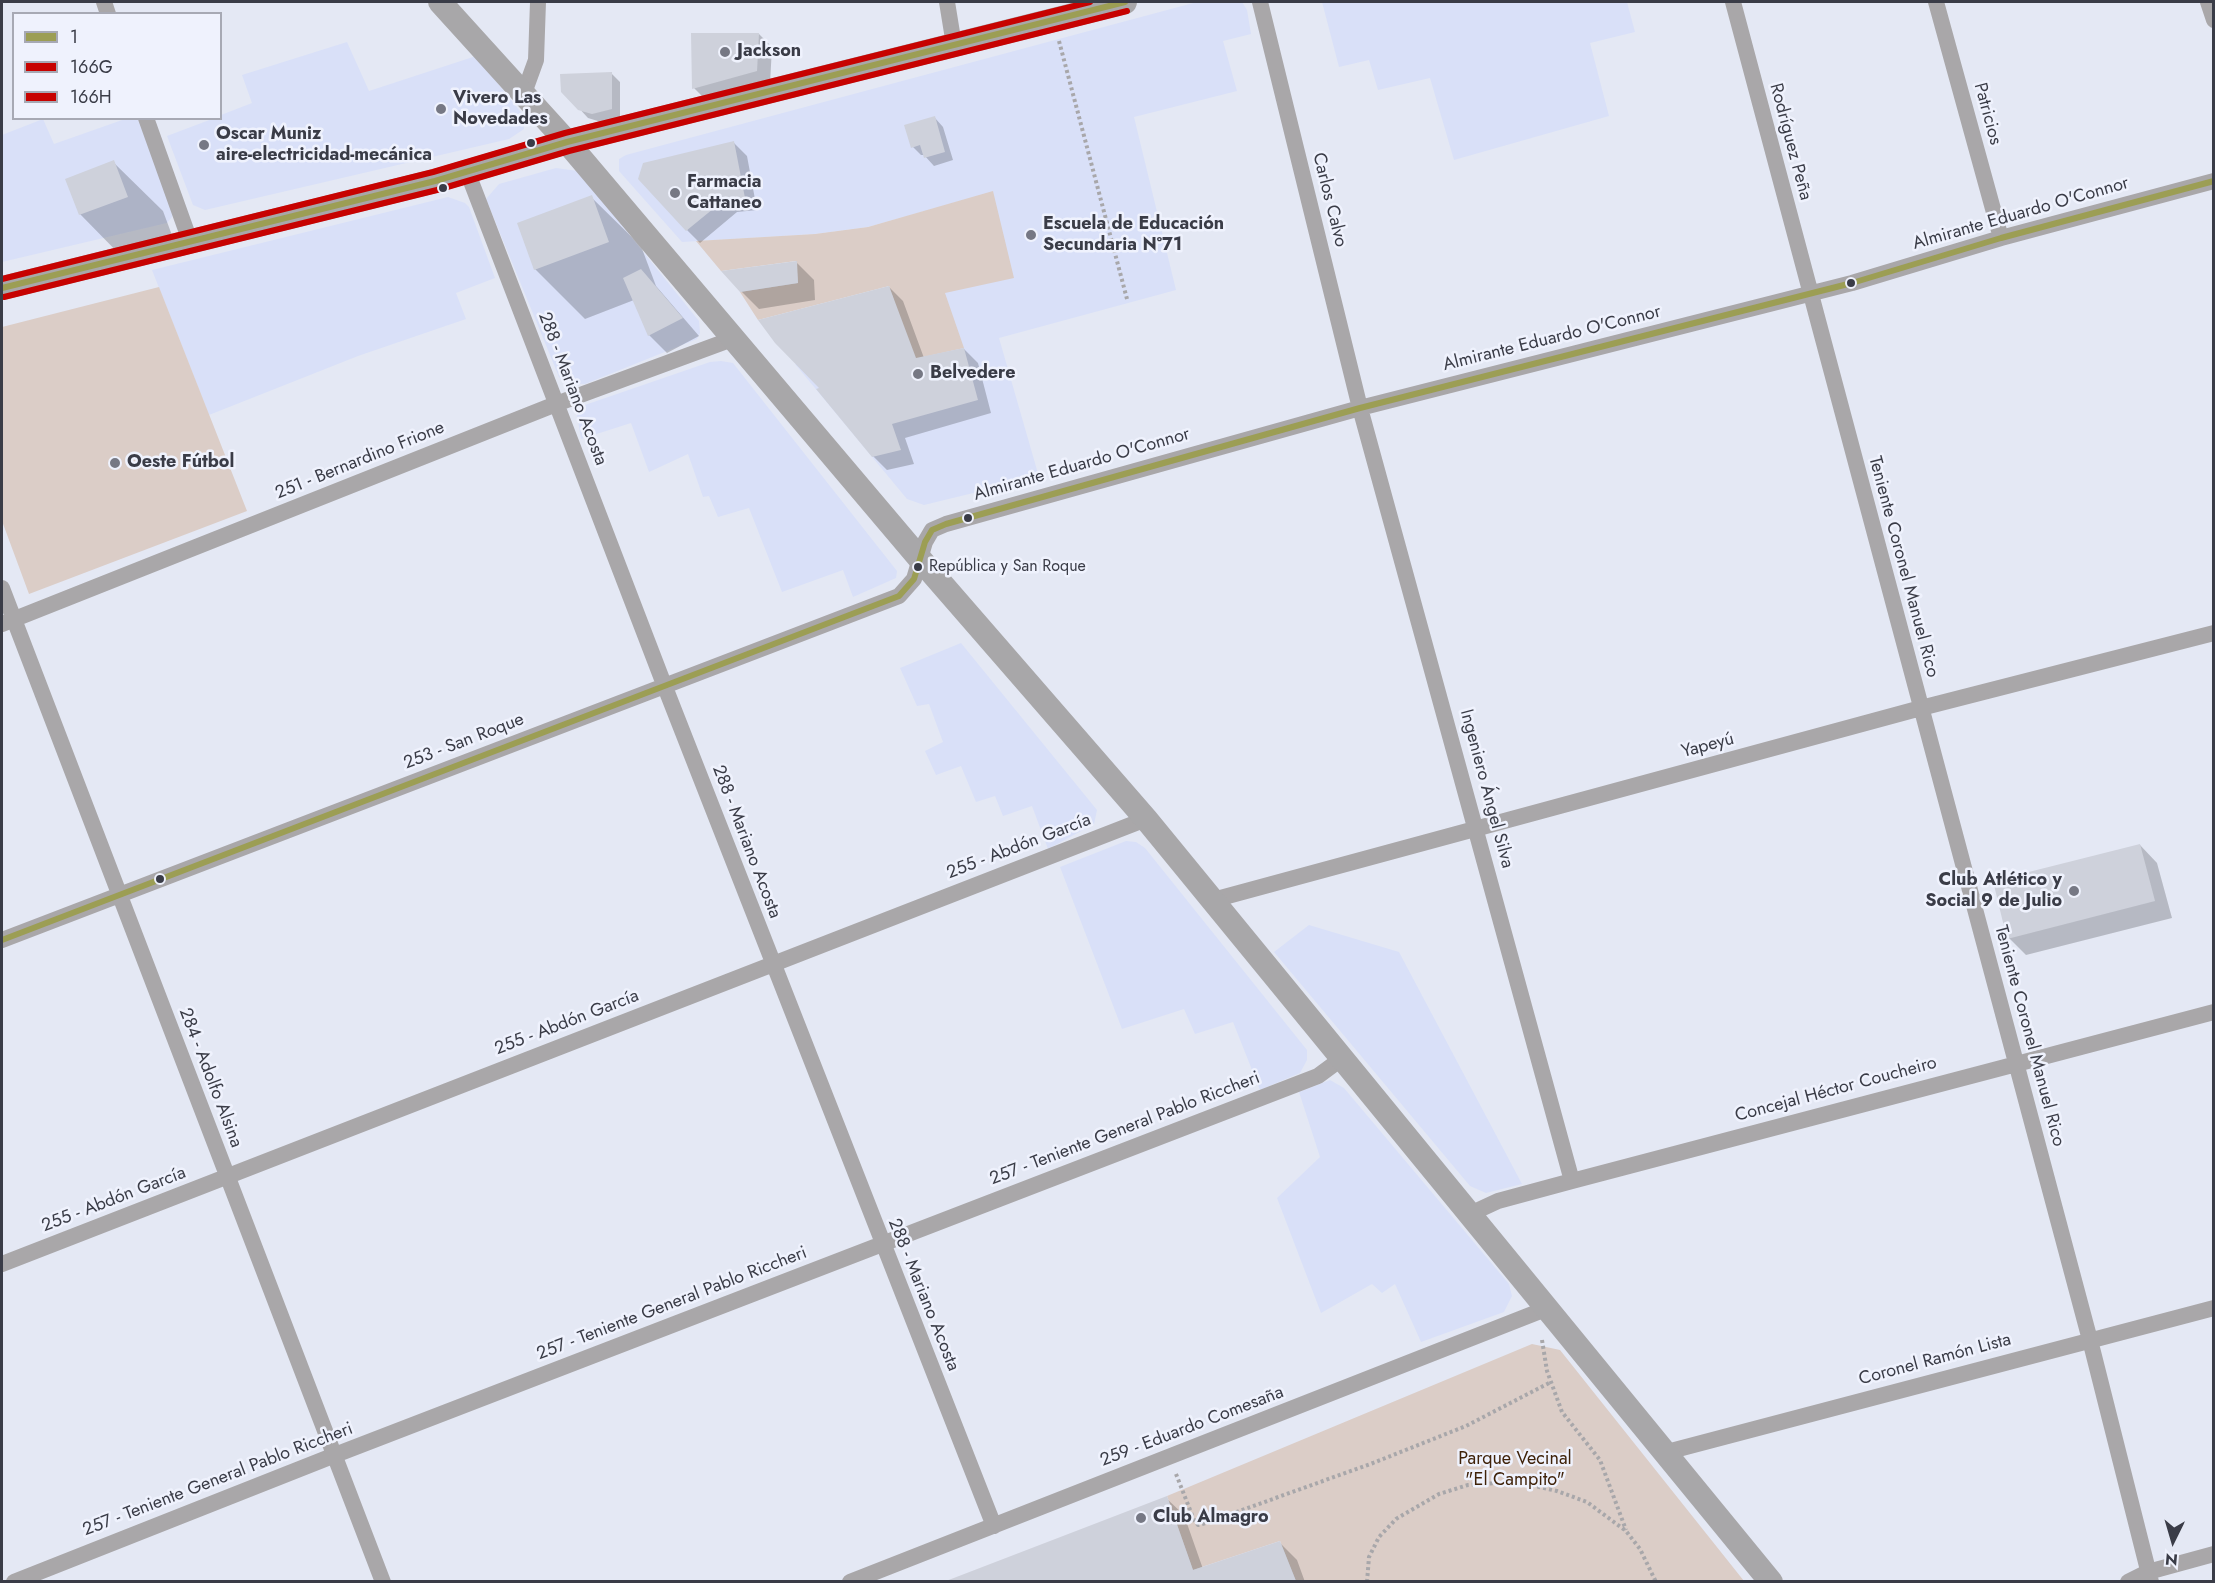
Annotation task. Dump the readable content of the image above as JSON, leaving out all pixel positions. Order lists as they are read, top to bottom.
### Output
{
  "streets": {
    "street": [
      "Patricios",
      "Rodríguez Peña",
      "Carlos Calvo",
      "Almirante Eduardo O'Connor",
      "288 - Mariano Acosta",
      "251 - Bernardino Frione",
      "Teniente Coronel Manuel Rico",
      "253 - San Roque",
      "Yapeyú",
      "Ingeniero Ángel Silva",
      "255 - Abdón García",
      "284 - Adolfo Alsina",
      "Concejal Héctor Coucheiro",
      "257 - Teniente General Pablo Riccheri",
      "Coronel Ramón Lista",
      "259 - Eduardo Comesaña"
    ]
  },
  "crossings": [
    ["Patricios", "Almirante Eduardo O'Connor"],
    ["Rodríguez Peña", "Almirante Eduardo O'Connor"],
    ["Rodríguez Peña", "Teniente Coronel Manuel Rico"],
    ["Carlos Calvo", "Almirante Eduardo O'Connor"],
    ["Carlos Calvo", "Ingeniero Ángel Silva"],
    ["Almirante Eduardo O'Connor", "Teniente Coronel Manuel Rico"],
    ["Almirante Eduardo O'Connor", "253 - San Roque"],
    ["Almirante Eduardo O'Connor", "Ingeniero Ángel Silva"],
    ["288 - Mariano Acosta", "251 - Bernardino Frione"],
    ["288 - Mariano Acosta", "253 - San Roque"],
    ["288 - Mariano Acosta", "255 - Abdón García"],
    ["288 - Mariano Acosta", "257 - Teniente General Pablo Riccheri"],
    ["288 - Mariano Acosta", "259 - Eduardo Comesaña"],
    ["251 - Bernardino Frione", "284 - Adolfo Alsina"],
    ["Teniente Coronel Manuel Rico", "Yapeyú"],
    ["Teniente Coronel Manuel Rico", "Concejal Héctor Coucheiro"],
    ["Teniente Coronel Manuel Rico", "Coronel Ramón Lista"],
    ["253 - San Roque", "284 - Adolfo Alsina"],
    ["Yapeyú", "Ingeniero Ángel Silva"],
    ["Ingeniero Ángel Silva", "Concejal Héctor Coucheiro"],
    ["255 - Abdón García", "284 - Adolfo Alsina"],
    ["284 - Adolfo Alsina", "257 - Teniente General Pablo Riccheri"]
  ],
  "parks": ["Parque Vecinal \"El Campito\""],
  "places": [
    "Jackson",
    "Vivero Las Novedades",
    "Oscar Muniz aire-electricidad-mecánica",
    "Farmacia Cattaneo",
    "Escuela de Educación Secundaria N°71",
    "Belvedere",
    "Oeste Fútbol",
    "República y San Roque",
    "Club Atlético y Social 9 de Julio",
    "Club Almagro"
  ],
  "lines": ["transit line 1", "transit line 166H", "transit line 166G"],
  "legend": ["1", "166G", "166H"],
  "north": "bottom"
}
